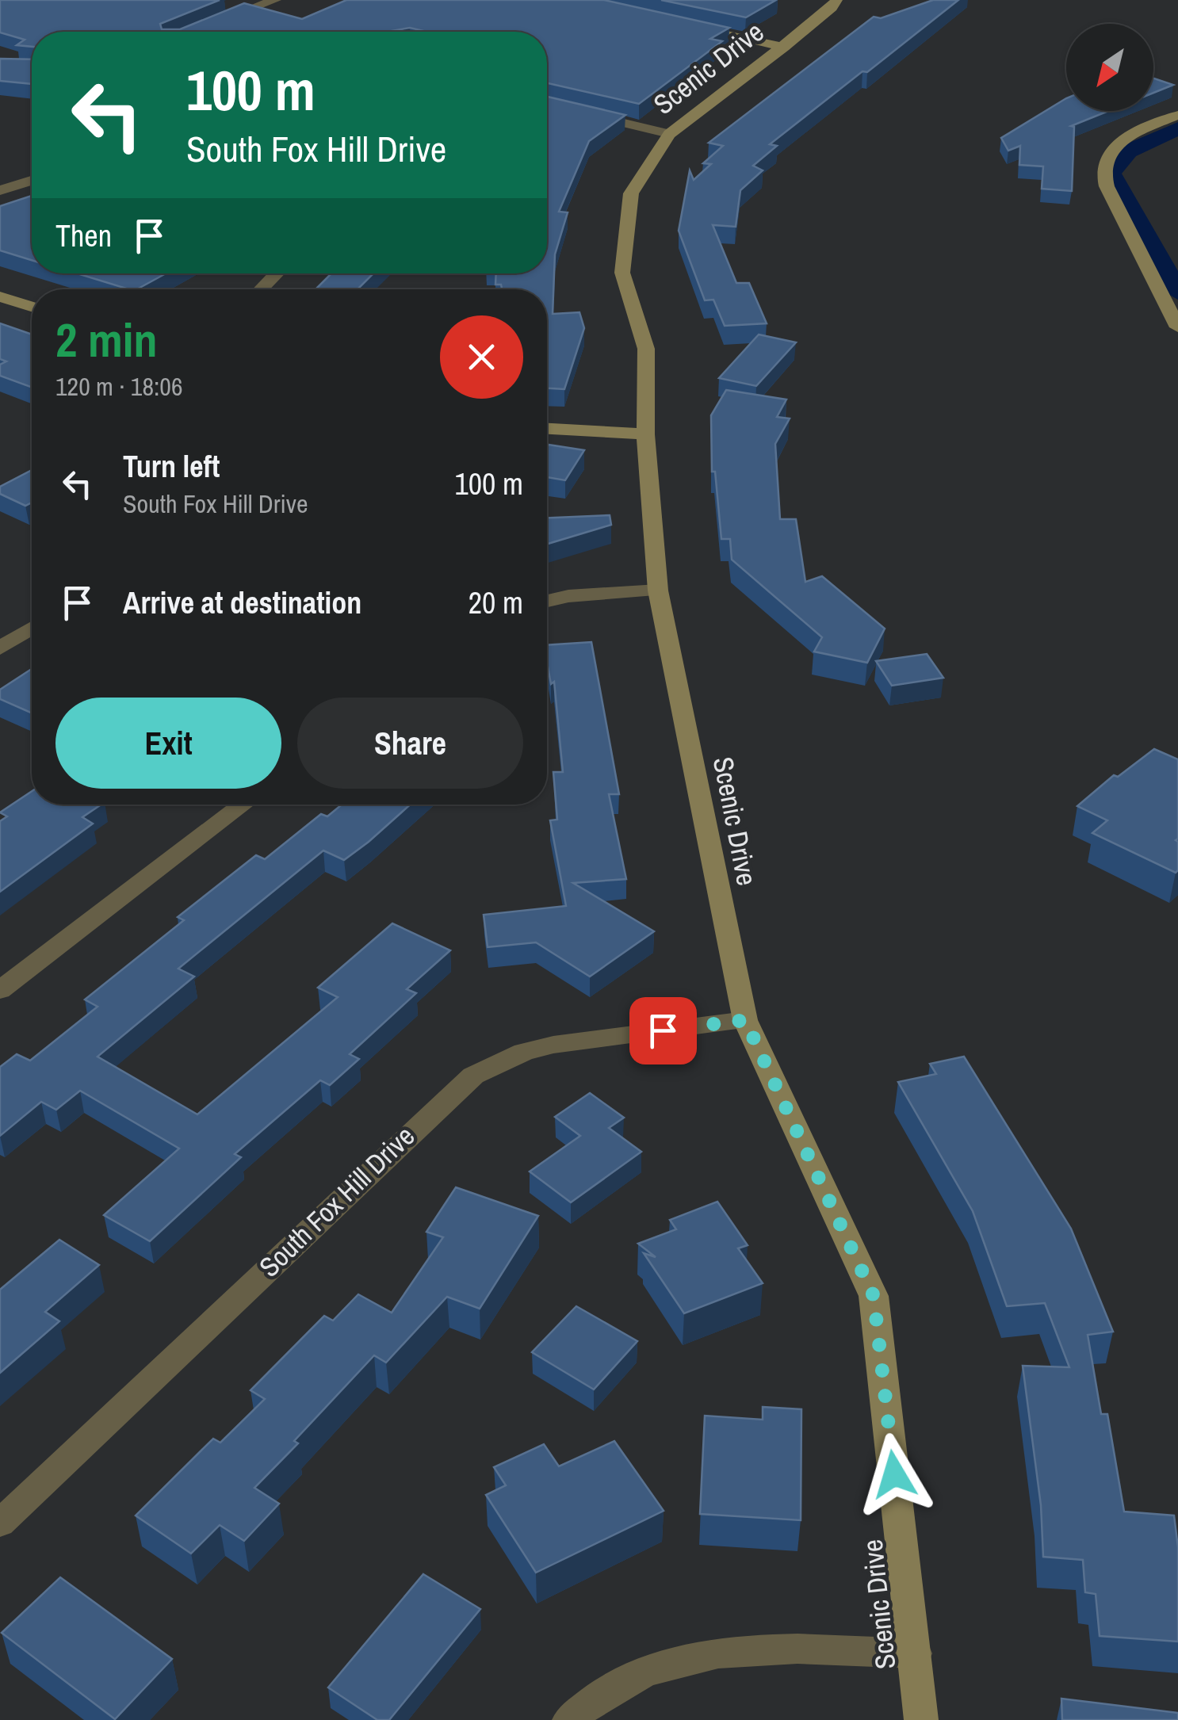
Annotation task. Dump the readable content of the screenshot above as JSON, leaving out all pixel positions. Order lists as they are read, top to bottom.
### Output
{
  "streets": {
    "street": ["Scenic Drive", "South Fox Hill Drive"]
  },
  "crossings": [
    ["Scenic Drive", "South Fox Hill Drive"]
  ],
  "north": "bottom left",
  "page": {
    "turn": ["100 m", "South Fox Hill Drive"],
    "then": "Then",
    "heading": ["2 min", "120 m · 18:06"],
    "list": [
      {
        "name": "Turn left",
        "note": "South Fox Hill Drive",
        "value": "100 m"
      },
      {
        "name": "Arrive at destination",
        "value": "20 m"
      }
    ],
    "buttons": ["Exit", "Share"]
  }
}
